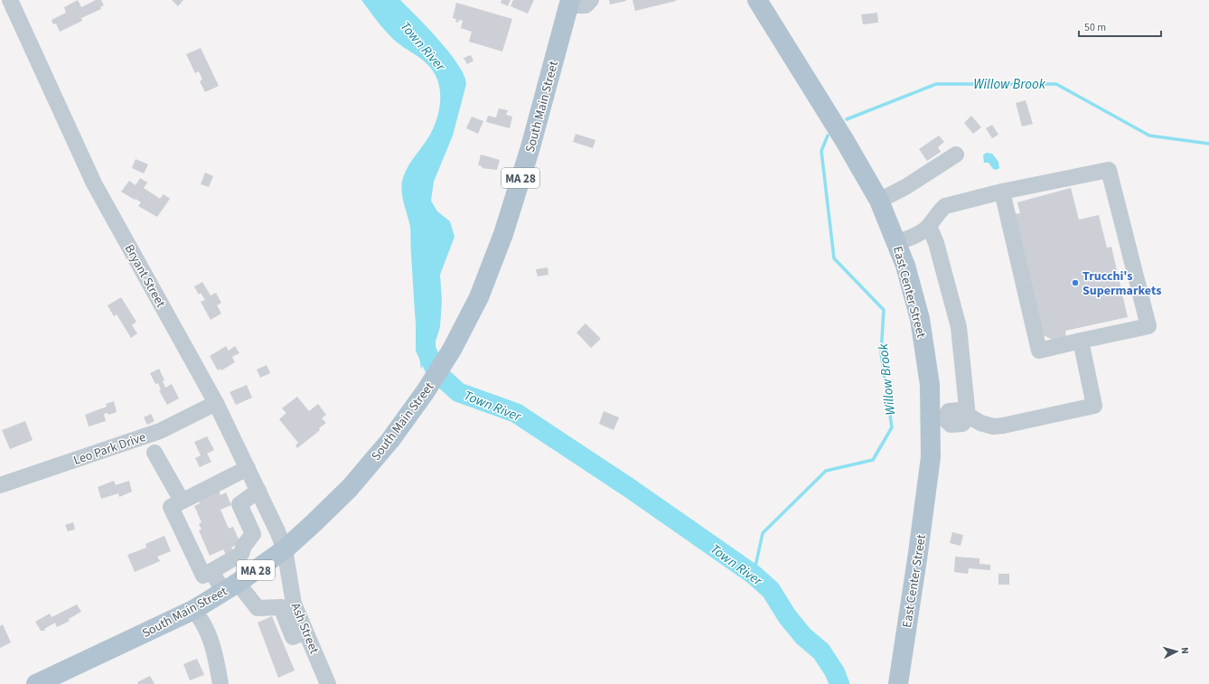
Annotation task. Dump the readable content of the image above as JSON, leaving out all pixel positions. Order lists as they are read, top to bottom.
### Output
{
  "streets": {
    "main road": ["South Main Street", "MA 28", "East Center Street"],
    "street": ["Bryant Street", "Leo Park Drive", "Ash Street"]
  },
  "crossings": [
    ["South Main Street", "Bryant Street"],
    ["South Main Street", "Ash Street"],
    ["Bryant Street", "Leo Park Drive"],
    ["Bryant Street", "Ash Street"]
  ],
  "water": ["Town River", "Willow Brook"],
  "places": ["Trucchi's Supermarkets"],
  "scale_bar": "50 m",
  "north": "right"
}
